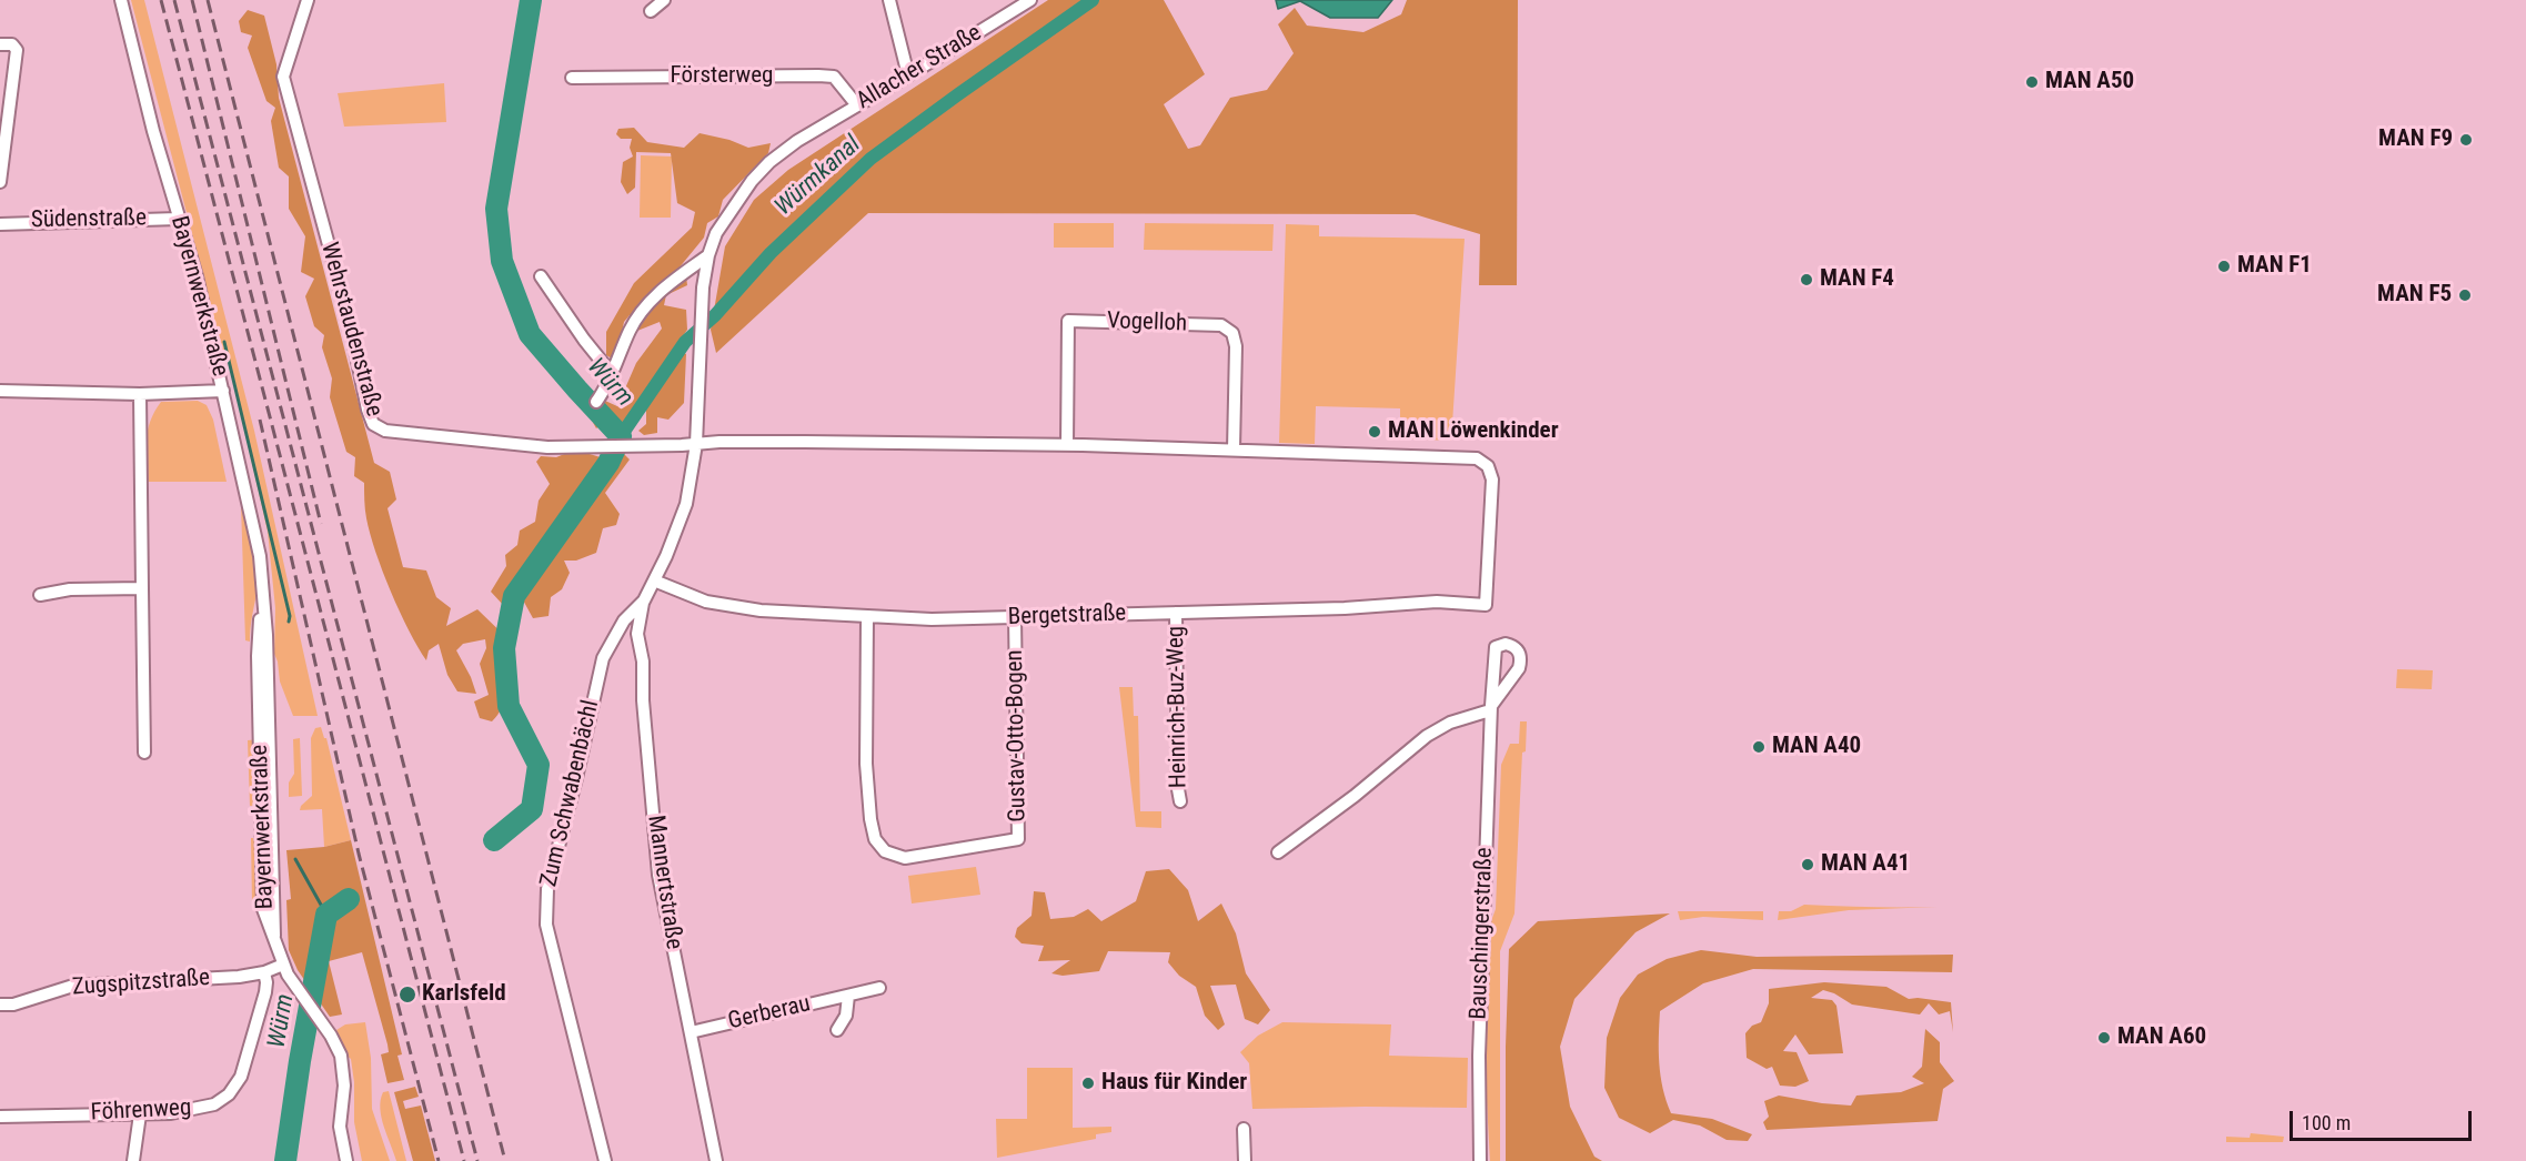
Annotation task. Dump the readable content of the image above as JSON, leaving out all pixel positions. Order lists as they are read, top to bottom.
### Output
{
  "streets": {
    "street": [
      "Allacher Straße",
      "Försterweg",
      "Südenstraße",
      "Bayernwerkstraße",
      "Vogelloh",
      "Wehrstaudenstraße",
      "Bergetstraße",
      "Heinrich-Buz-Weg",
      "Gustav-Otto-Bogen",
      "Zum Schwabenbächl",
      "Mannertstraße",
      "Bauschingerstraße",
      "Zugspitzstraße",
      "Gerberau",
      "Föhrenweg"
    ]
  },
  "crossings": [
    ["Allacher Straße", "Försterweg"],
    ["Allacher Straße", "Wehrstaudenstraße"],
    ["Allacher Straße", "Zum Schwabenbächl"],
    ["Südenstraße", "Bayernwerkstraße"],
    ["Bayernwerkstraße", "Zugspitzstraße"],
    ["Vogelloh", "Bergetstraße"],
    ["Wehrstaudenstraße", "Zum Schwabenbächl"],
    ["Bergetstraße", "Heinrich-Buz-Weg"],
    ["Bergetstraße", "Gustav-Otto-Bogen"],
    ["Bergetstraße", "Zum Schwabenbächl"],
    ["Zum Schwabenbächl", "Mannertstraße"],
    ["Mannertstraße", "Gerberau"],
    ["Zugspitzstraße", "Föhrenweg"]
  ],
  "water": ["Würmkanal", "Würm"],
  "places": [
    "MAN A50",
    "MAN F9",
    "MAN F1",
    "MAN F4",
    "MAN F5",
    "MAN Löwenkinder",
    "MAN A40",
    "MAN A41",
    "Karlsfeld",
    "MAN A60",
    "Haus für Kinder"
  ],
  "scale_bar": "100 m"
}
